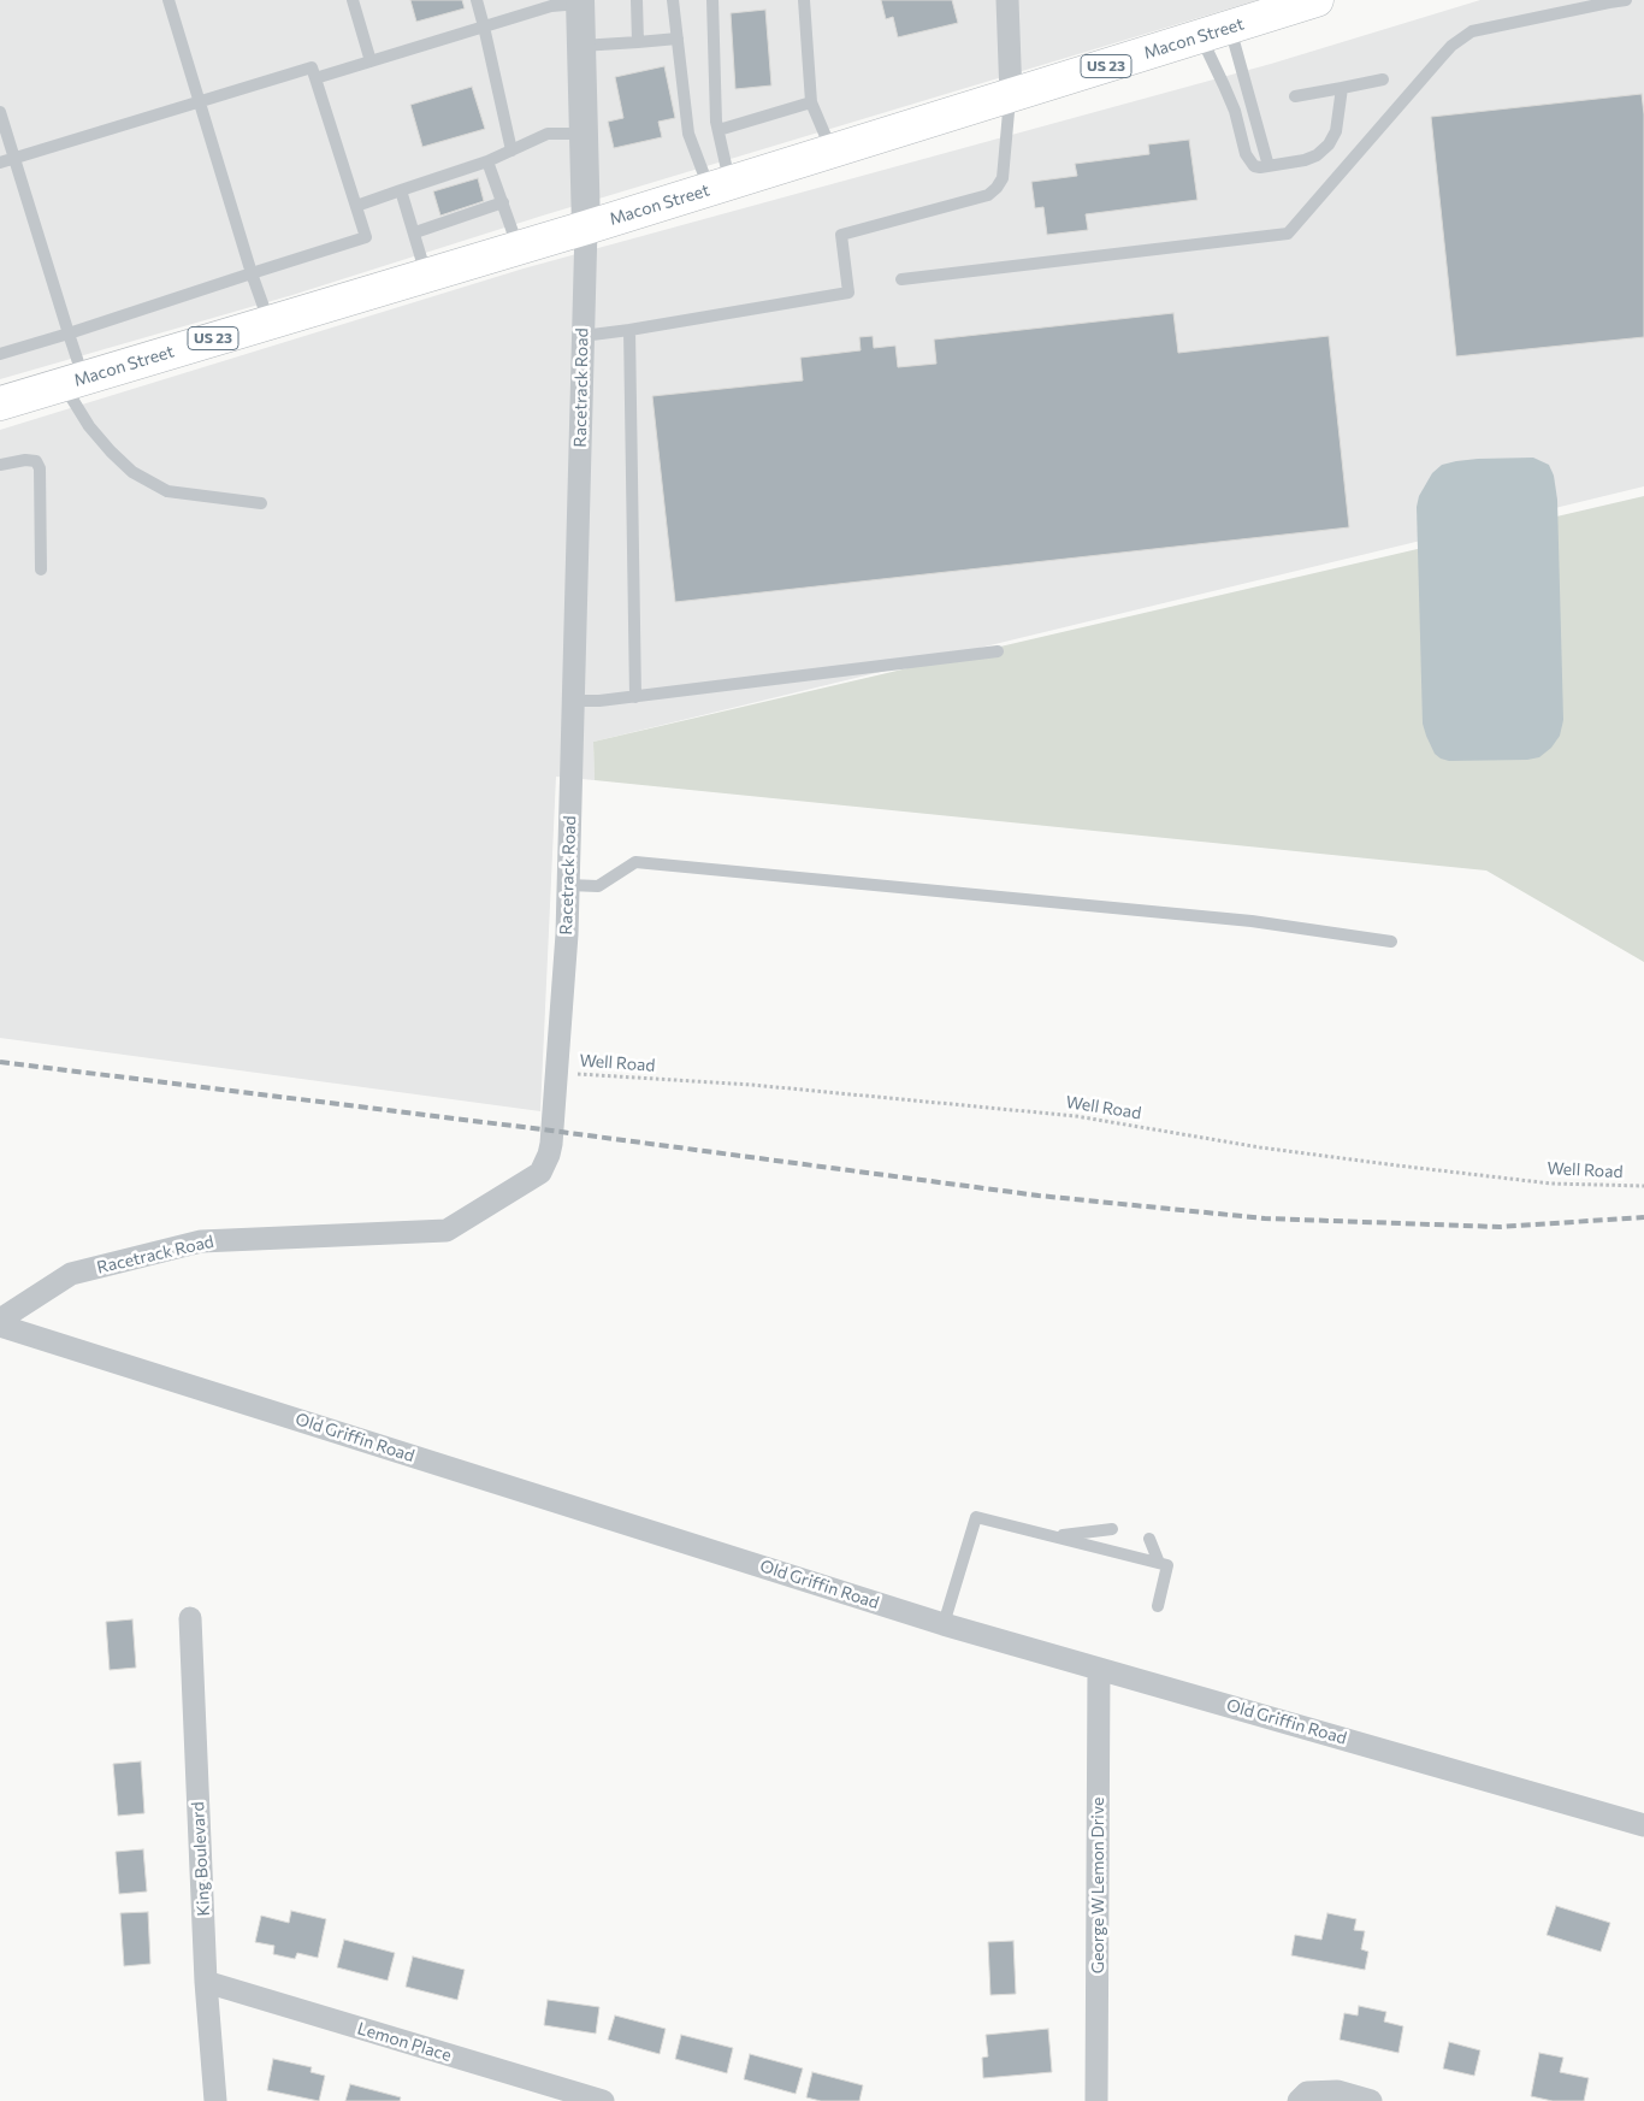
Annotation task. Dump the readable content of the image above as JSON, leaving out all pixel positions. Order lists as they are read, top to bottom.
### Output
{
  "streets": {
    "main road": ["Macon Street", "US 23"],
    "street": [
      "Racetrack Road",
      "Old Griffin Road",
      "King Boulevard",
      "George W Lemon Drive",
      "Lemon Place"
    ],
    "path": ["Well Road"]
  },
  "crossings": [
    ["Macon Street", "Racetrack Road"],
    ["Racetrack Road", "Well Road"],
    ["Old Griffin Road", "George W Lemon Drive"],
    ["King Boulevard", "Lemon Place"]
  ]
}
